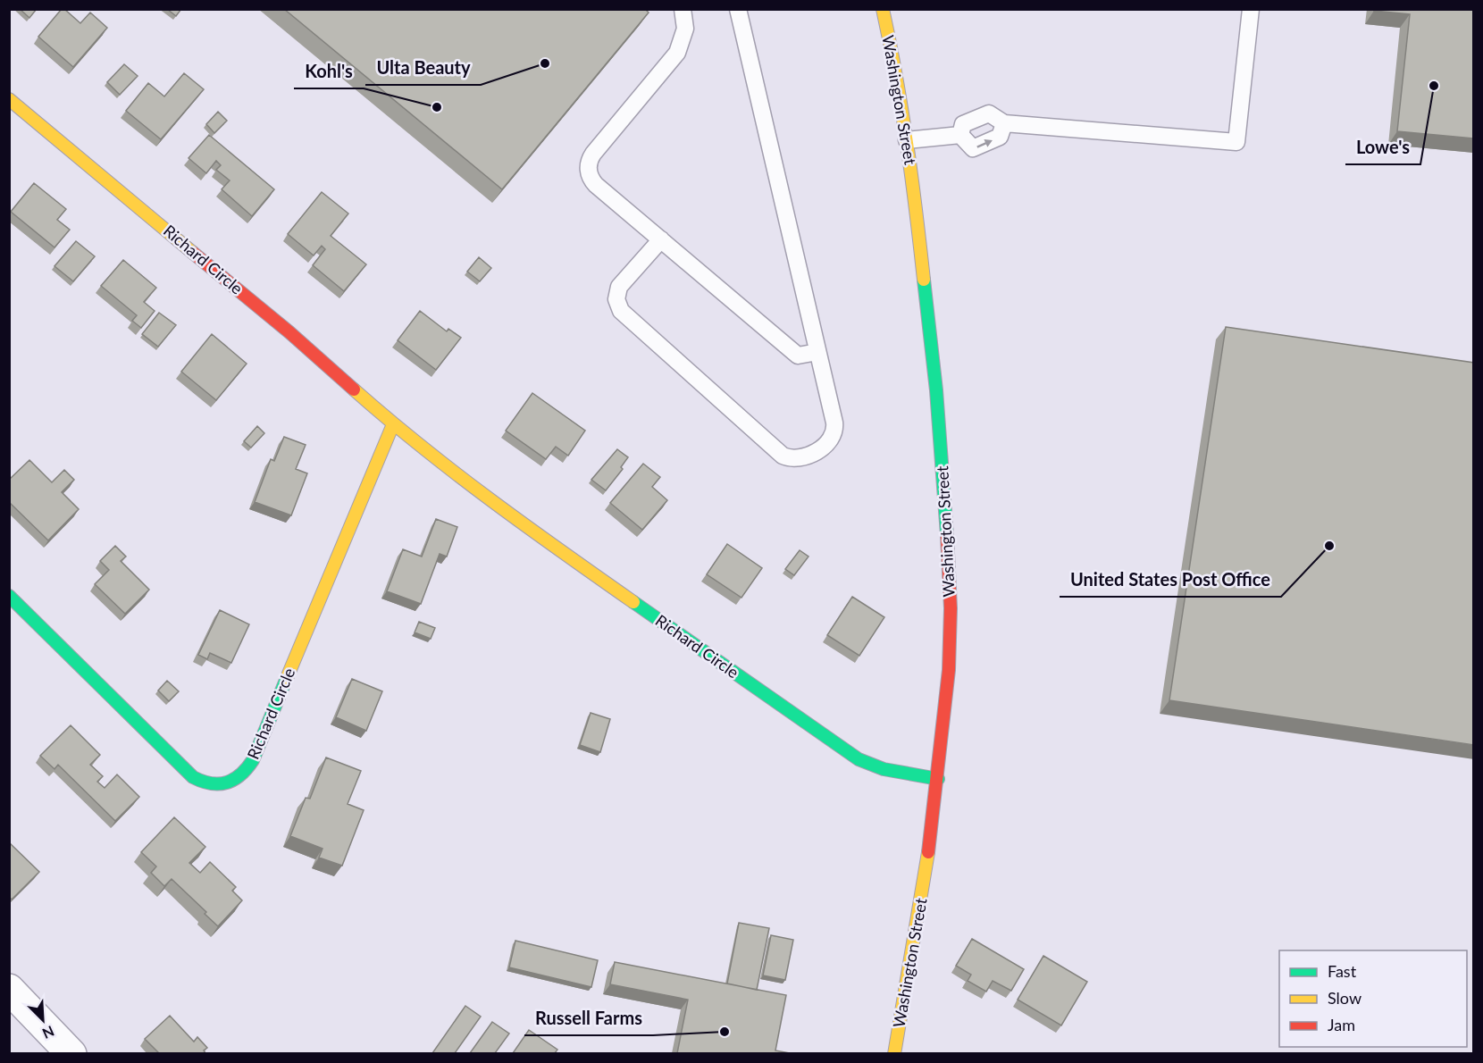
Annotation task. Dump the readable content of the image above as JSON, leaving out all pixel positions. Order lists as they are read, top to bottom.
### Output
{
  "streets": {
    "street": ["Washington Street", "Richard Circle"]
  },
  "crossings": [
    ["Washington Street", "Richard Circle"]
  ],
  "places": [
    "Ulta Beauty",
    "Lowe's",
    "Kohl's",
    "United States Post Office",
    "Russell Farms"
  ],
  "legend": ["Fast", "Slow", "Jam"],
  "north": "bottom right"
}
